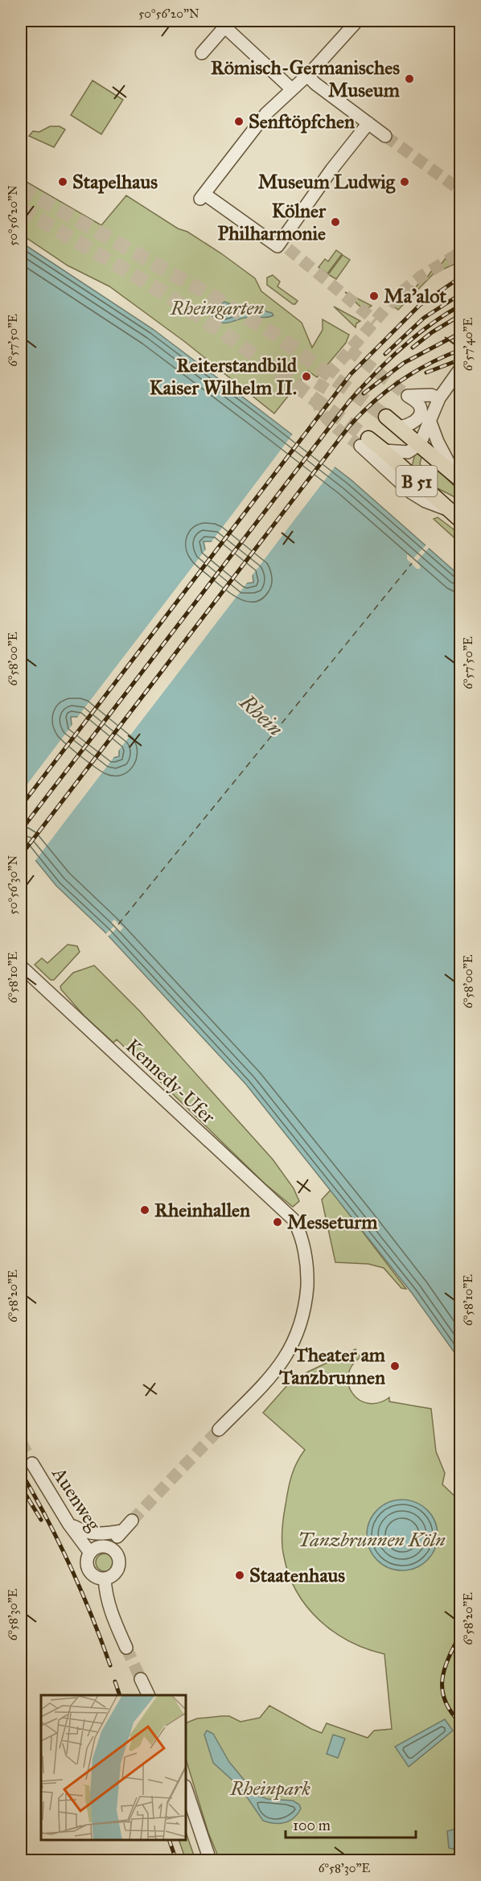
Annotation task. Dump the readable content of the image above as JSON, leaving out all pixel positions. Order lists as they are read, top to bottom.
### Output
{
  "streets": {
    "main road": ["B 51"],
    "street": ["Kennedy-Ufer", "Auenweg"]
  },
  "water": ["Rhein"],
  "parks": ["Rheingarten", "Tanzbrunnen Köln", "Rheinpark"],
  "places": [
    "Römisch-Germanisches Museum",
    "Senftöpfchen",
    "Stapelhaus",
    "Museum Ludwig",
    "Kölner Philharmonie",
    "Ma'alot",
    "Reiterstandbild Kaiser Wilhelm II.",
    "Rheinhallen",
    "Messeturm",
    "Theater am Tanzbrunnen",
    "Staatenhaus"
  ],
  "scale_bar": "100 m",
  "coordinates": [
    "50°56'20\"N",
    "6°57'50\"E",
    "6°57'40\"E",
    "6°58'00\"E",
    "50°56'30\"N",
    "6°58'10\"E",
    "6°58'20\"E",
    "6°58'30\"E"
  ]
}
